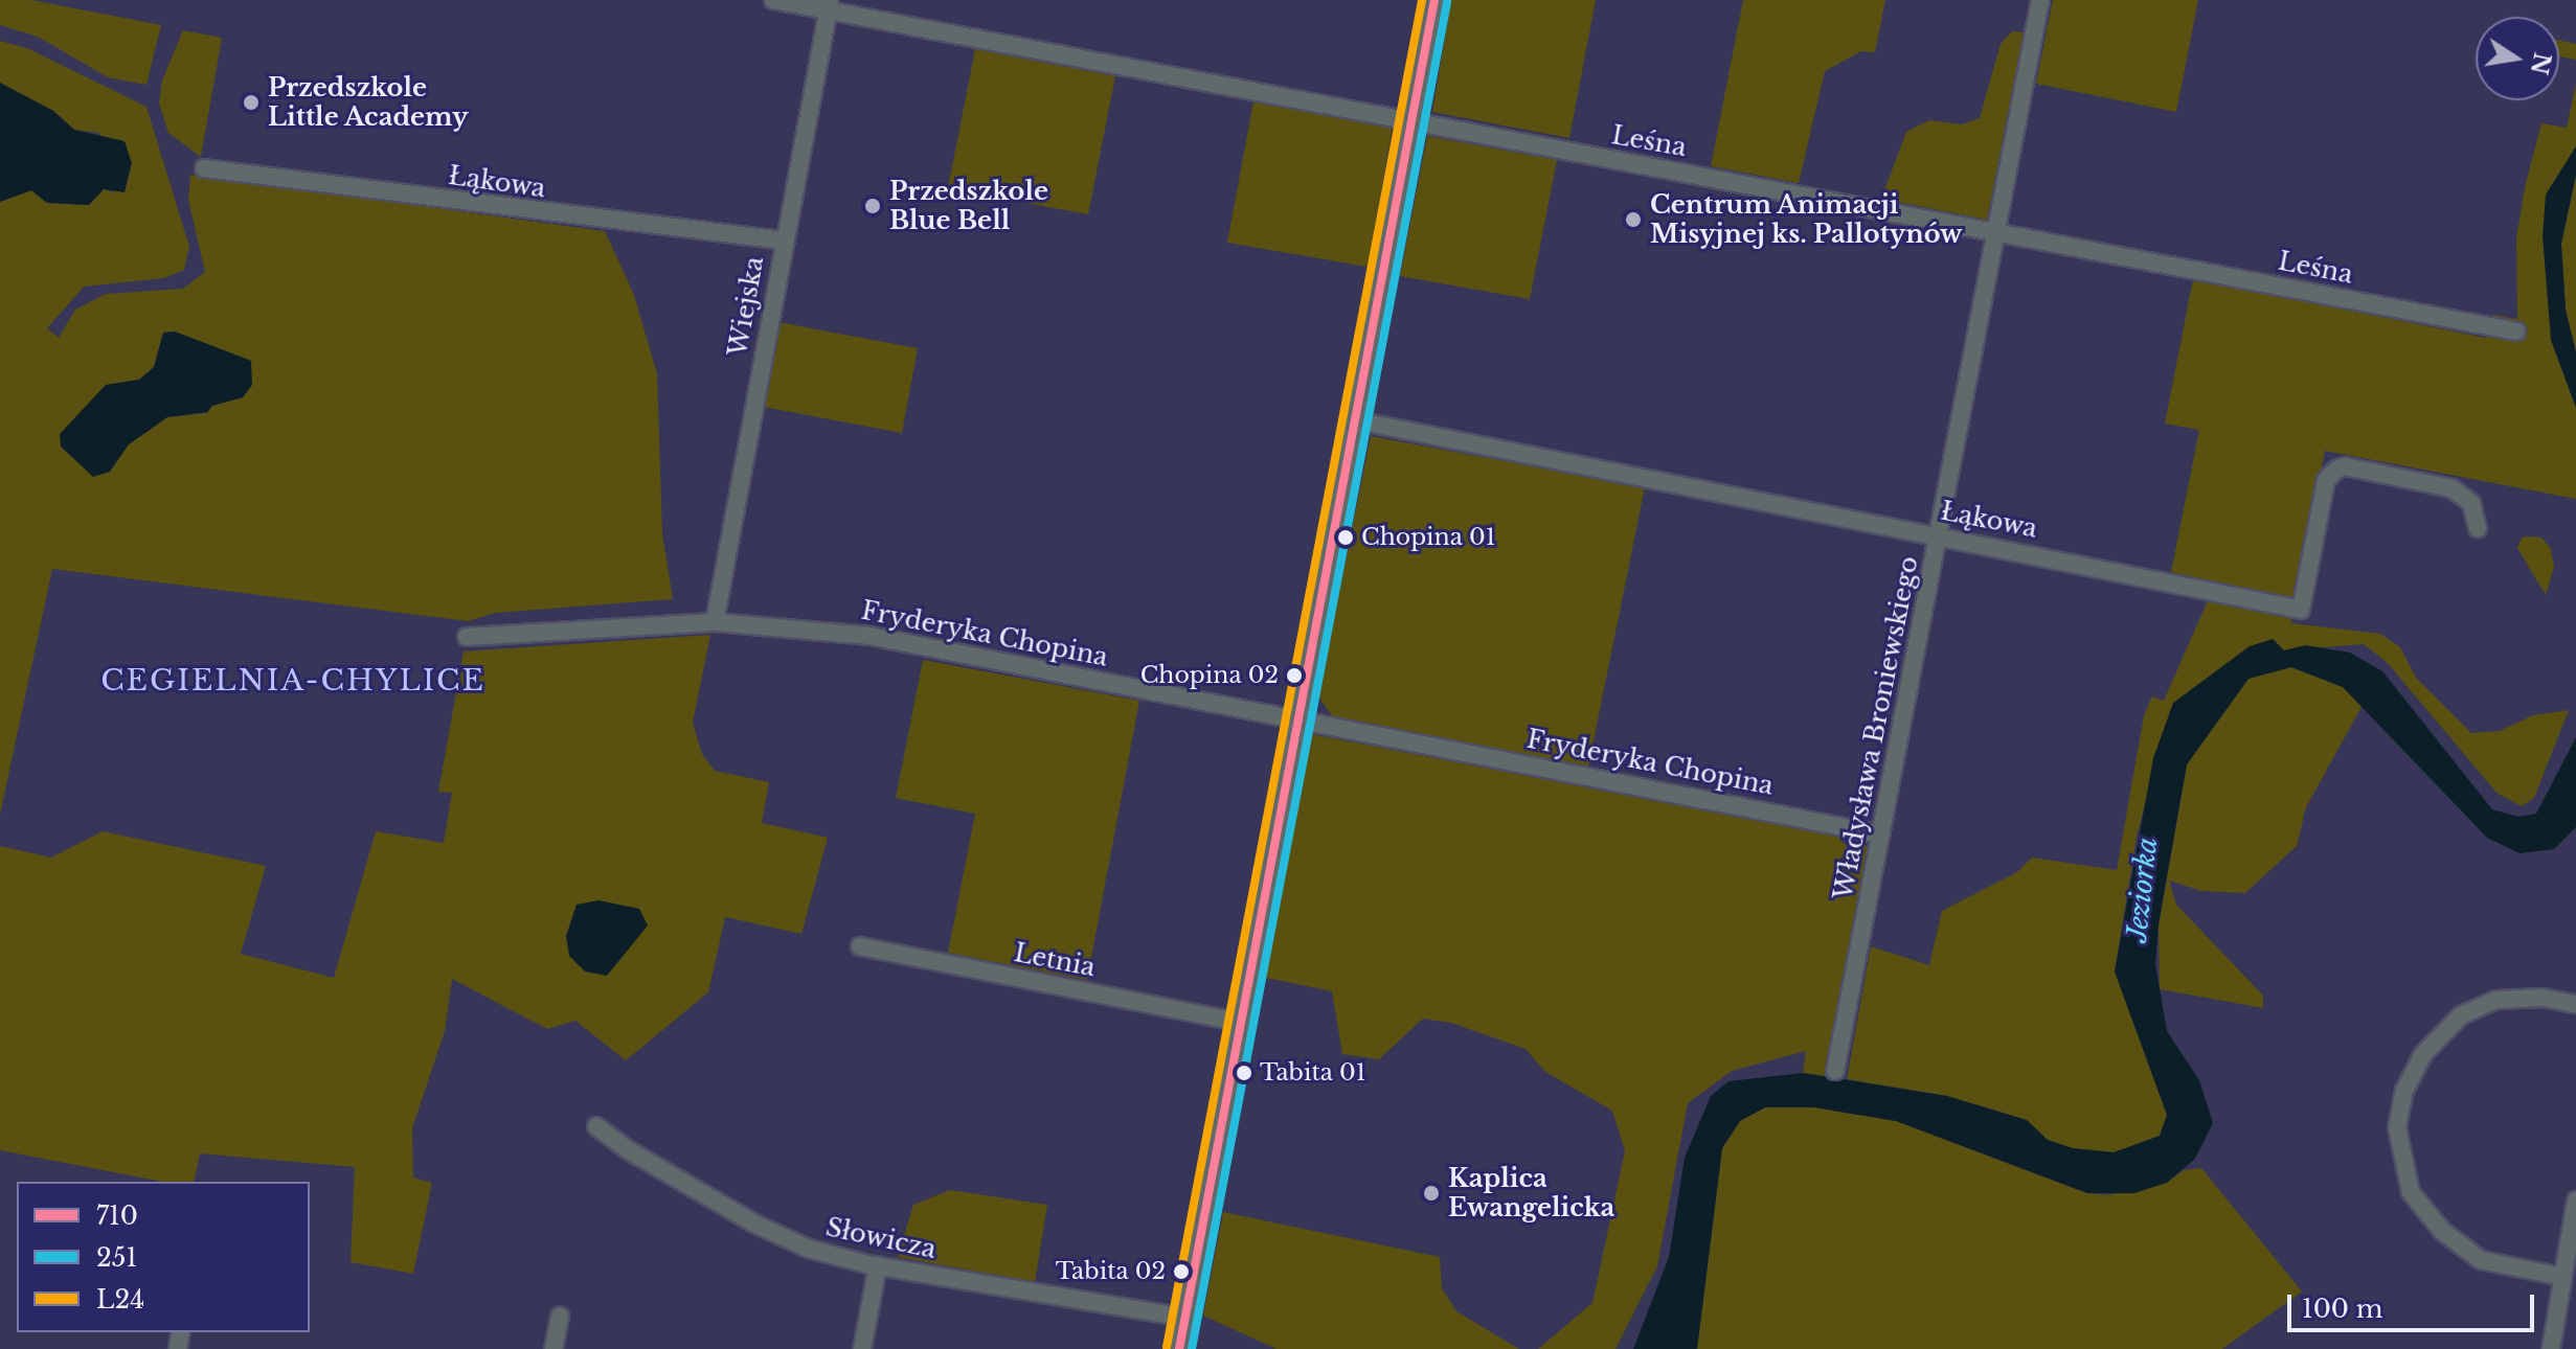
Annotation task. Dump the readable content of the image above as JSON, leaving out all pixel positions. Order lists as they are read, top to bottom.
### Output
{
  "streets": {
    "street": [
      "Leśna",
      "Łąkowa",
      "Wiejska",
      "Fryderyka Chopina",
      "Władysława Broniewskiego",
      "Letnia",
      "Słowicza"
    ]
  },
  "crossings": [
    ["Leśna", "Wiejska"],
    ["Leśna", "Władysława Broniewskiego"],
    ["Łąkowa", "Wiejska"],
    ["Łąkowa", "Władysława Broniewskiego"],
    ["Wiejska", "Fryderyka Chopina"],
    ["Fryderyka Chopina", "Władysława Broniewskiego"]
  ],
  "districts": ["CEGIELNIA-CHYLICE"],
  "water": ["Jeziorka"],
  "places": [
    "Przedszkole Little Academy",
    "Przedszkole Blue Bell",
    "Centrum Animacji Misyjnej ks. Pallotynów",
    "Chopina 01",
    "Chopina 02",
    "Tabita 01",
    "Kaplica Ewangelicka",
    "Tabita 02"
  ],
  "lines": ["transit line 710", "transit line L24", "transit line 251"],
  "legend": ["710", "251", "L24"],
  "scale_bar": "100 m",
  "north": "right"
}
